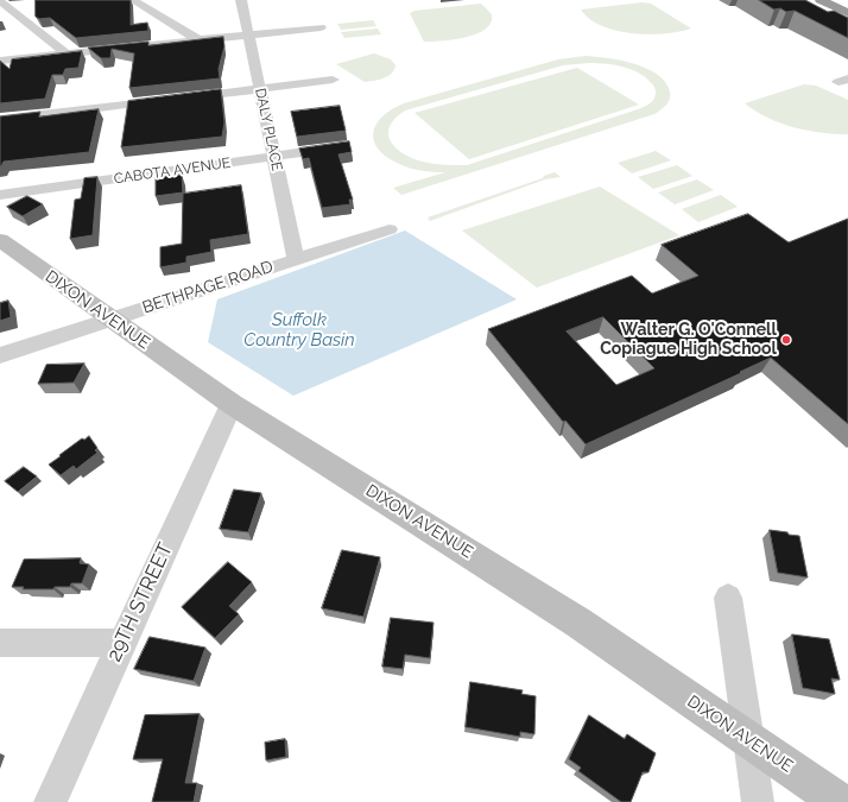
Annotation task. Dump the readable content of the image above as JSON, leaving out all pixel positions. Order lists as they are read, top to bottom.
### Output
{
  "streets": {
    "main road": ["DIXON AVENUE"],
    "street": [
      "DALY PLACE",
      "CABOTA AVENUE",
      "BETHPAGE ROAD",
      "29TH STREET"
    ]
  },
  "crossings": [
    ["DALY PLACE", "CABOTA AVENUE"],
    ["DALY PLACE", "BETHPAGE ROAD"],
    ["BETHPAGE ROAD", "DIXON AVENUE"],
    ["DIXON AVENUE", "29TH STREET"]
  ],
  "water": ["Suffolk Country Basin"],
  "places": ["Walter G. O'Connell Copiague High School"]
}
